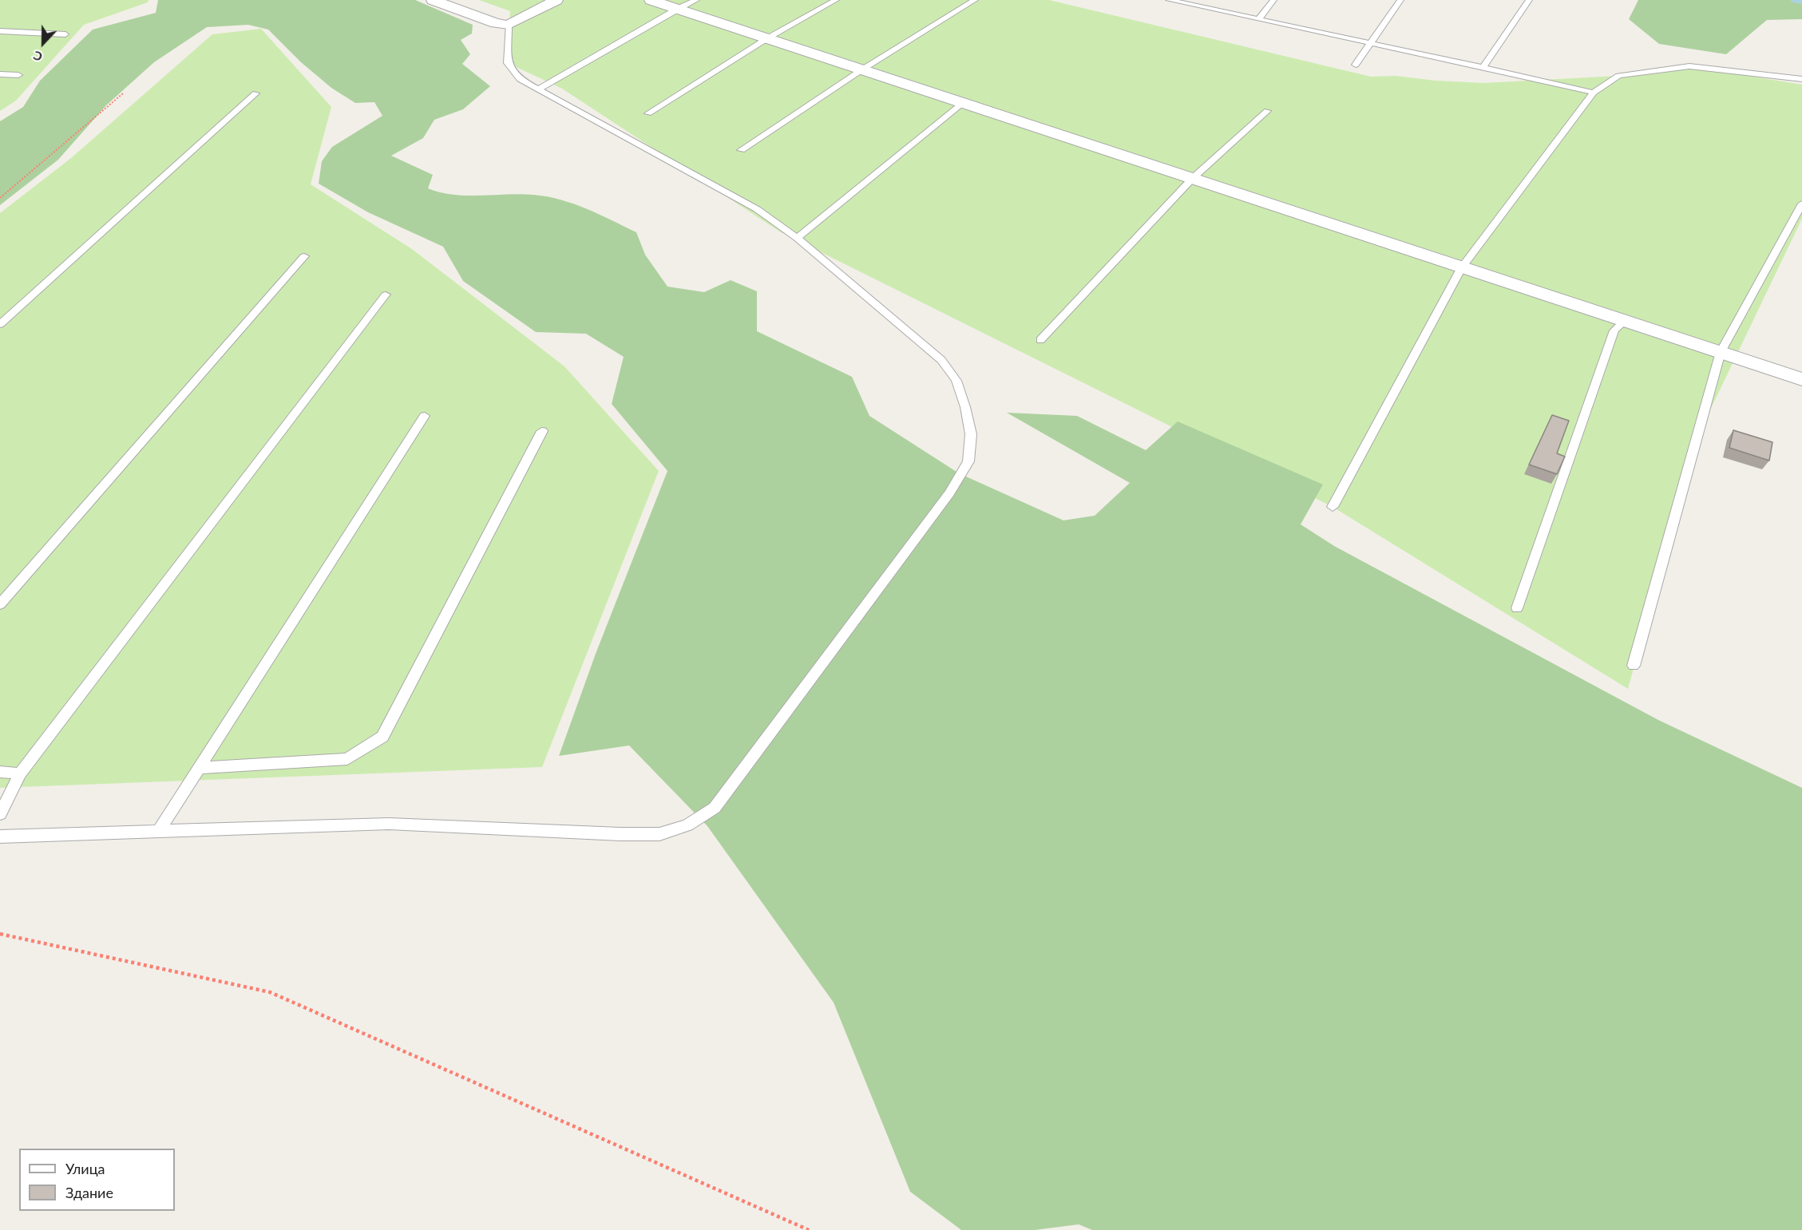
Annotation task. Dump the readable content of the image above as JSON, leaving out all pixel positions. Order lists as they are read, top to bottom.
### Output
{
  "legend": ["Улица", "Здание"],
  "north": "bottom"
}
